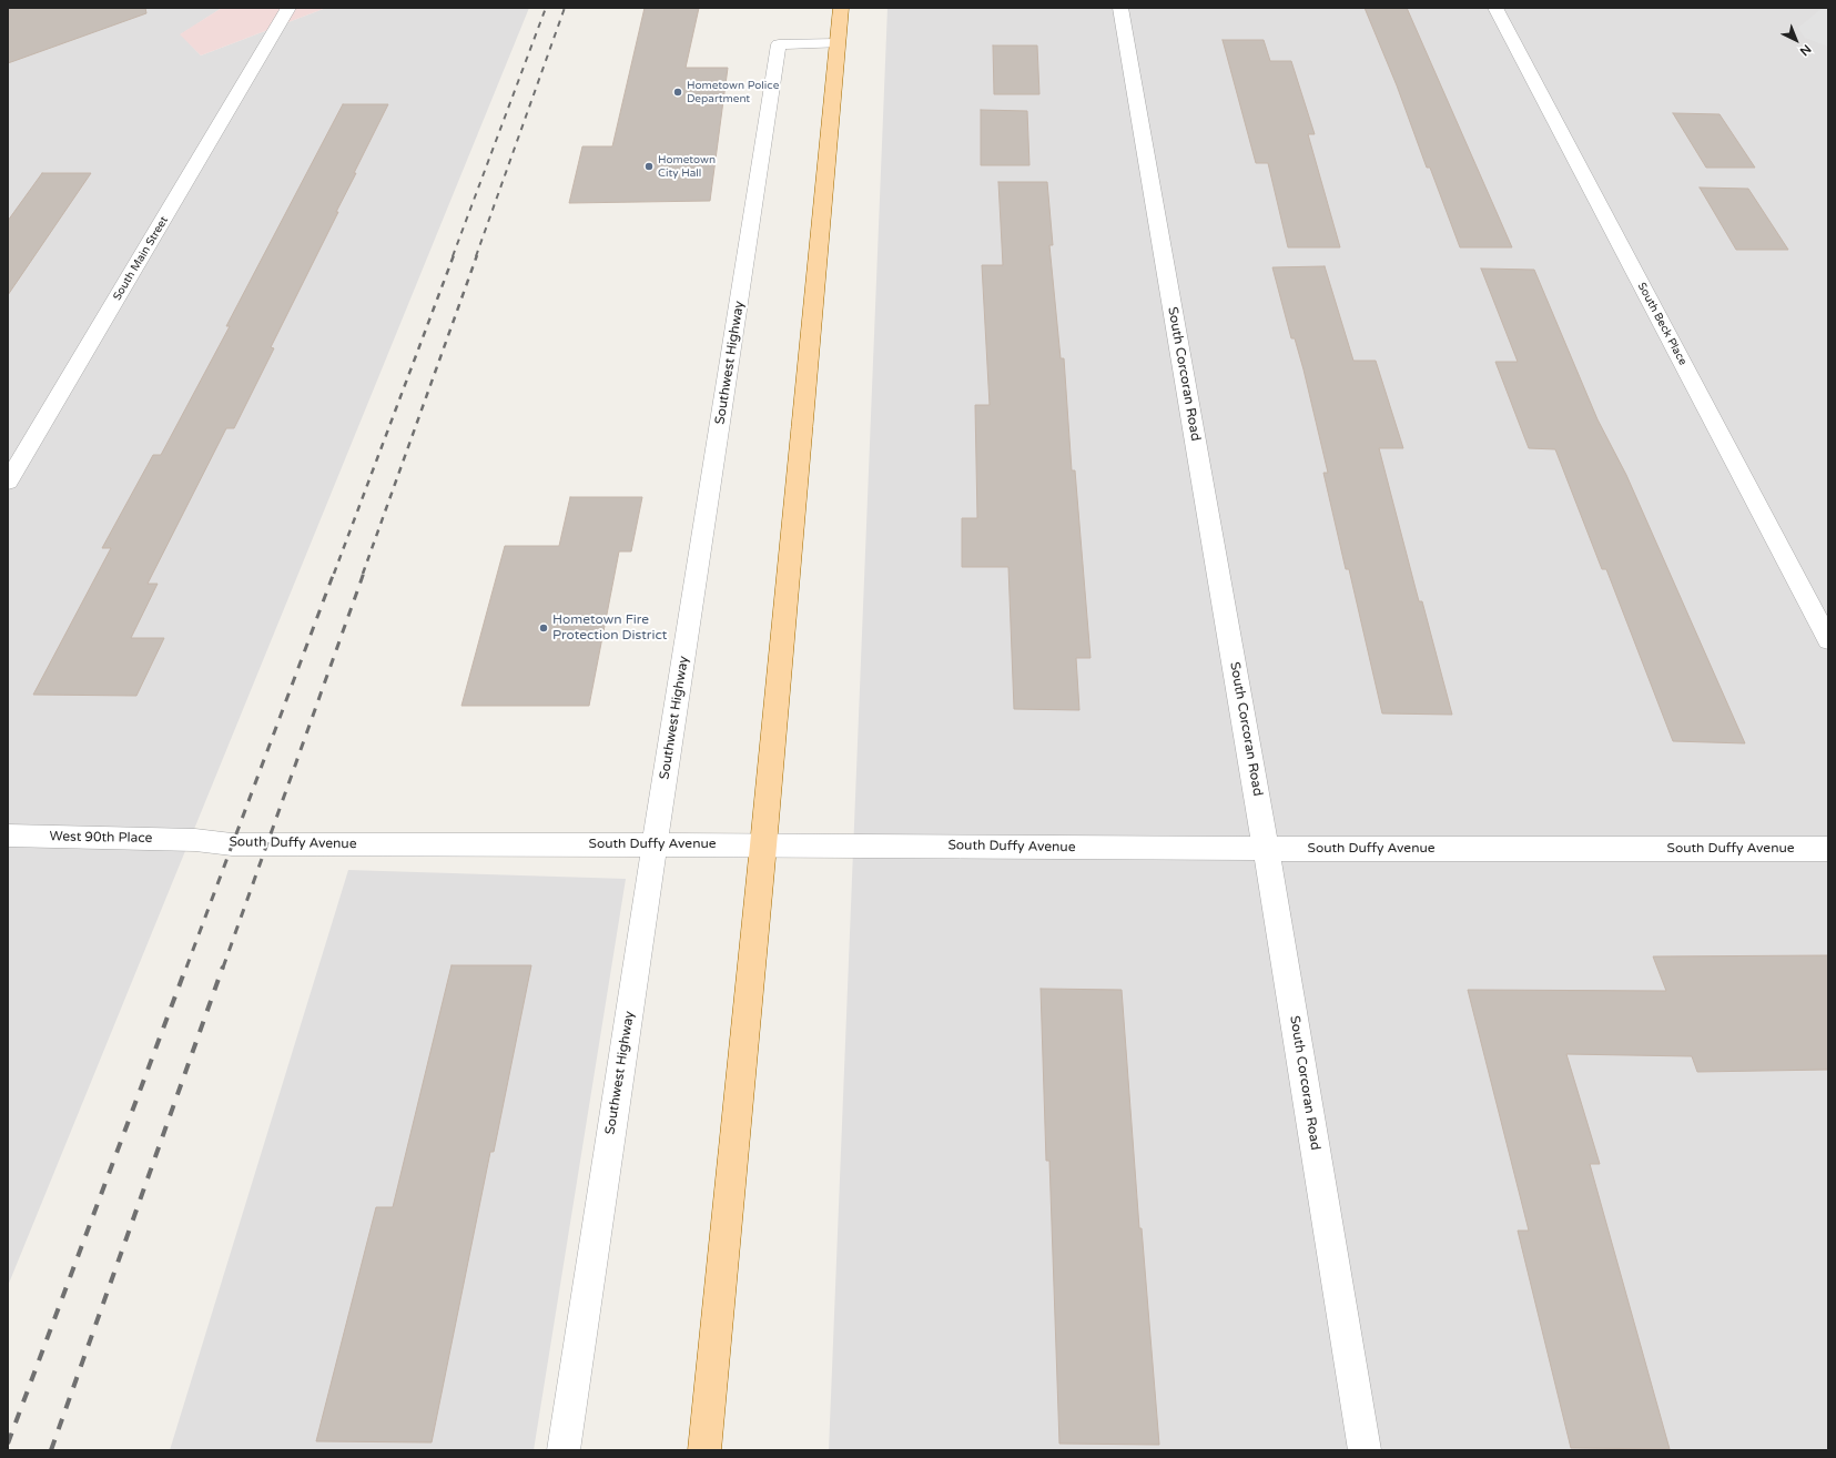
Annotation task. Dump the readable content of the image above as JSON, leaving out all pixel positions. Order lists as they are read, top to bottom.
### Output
{
  "streets": {
    "street": [
      "South Main Street",
      "South Beck Place",
      "Southwest Highway",
      "South Corcoran Road",
      "West 90th Place",
      "South Duffy Avenue"
    ]
  },
  "crossings": [
    ["Southwest Highway", "South Duffy Avenue"],
    ["South Corcoran Road", "South Duffy Avenue"],
    ["West 90th Place", "South Duffy Avenue"]
  ],
  "places": ["Hometown Police Department", "Hometown City Hall", "Hometown Fire Protection District"],
  "north": "bottom right"
}
